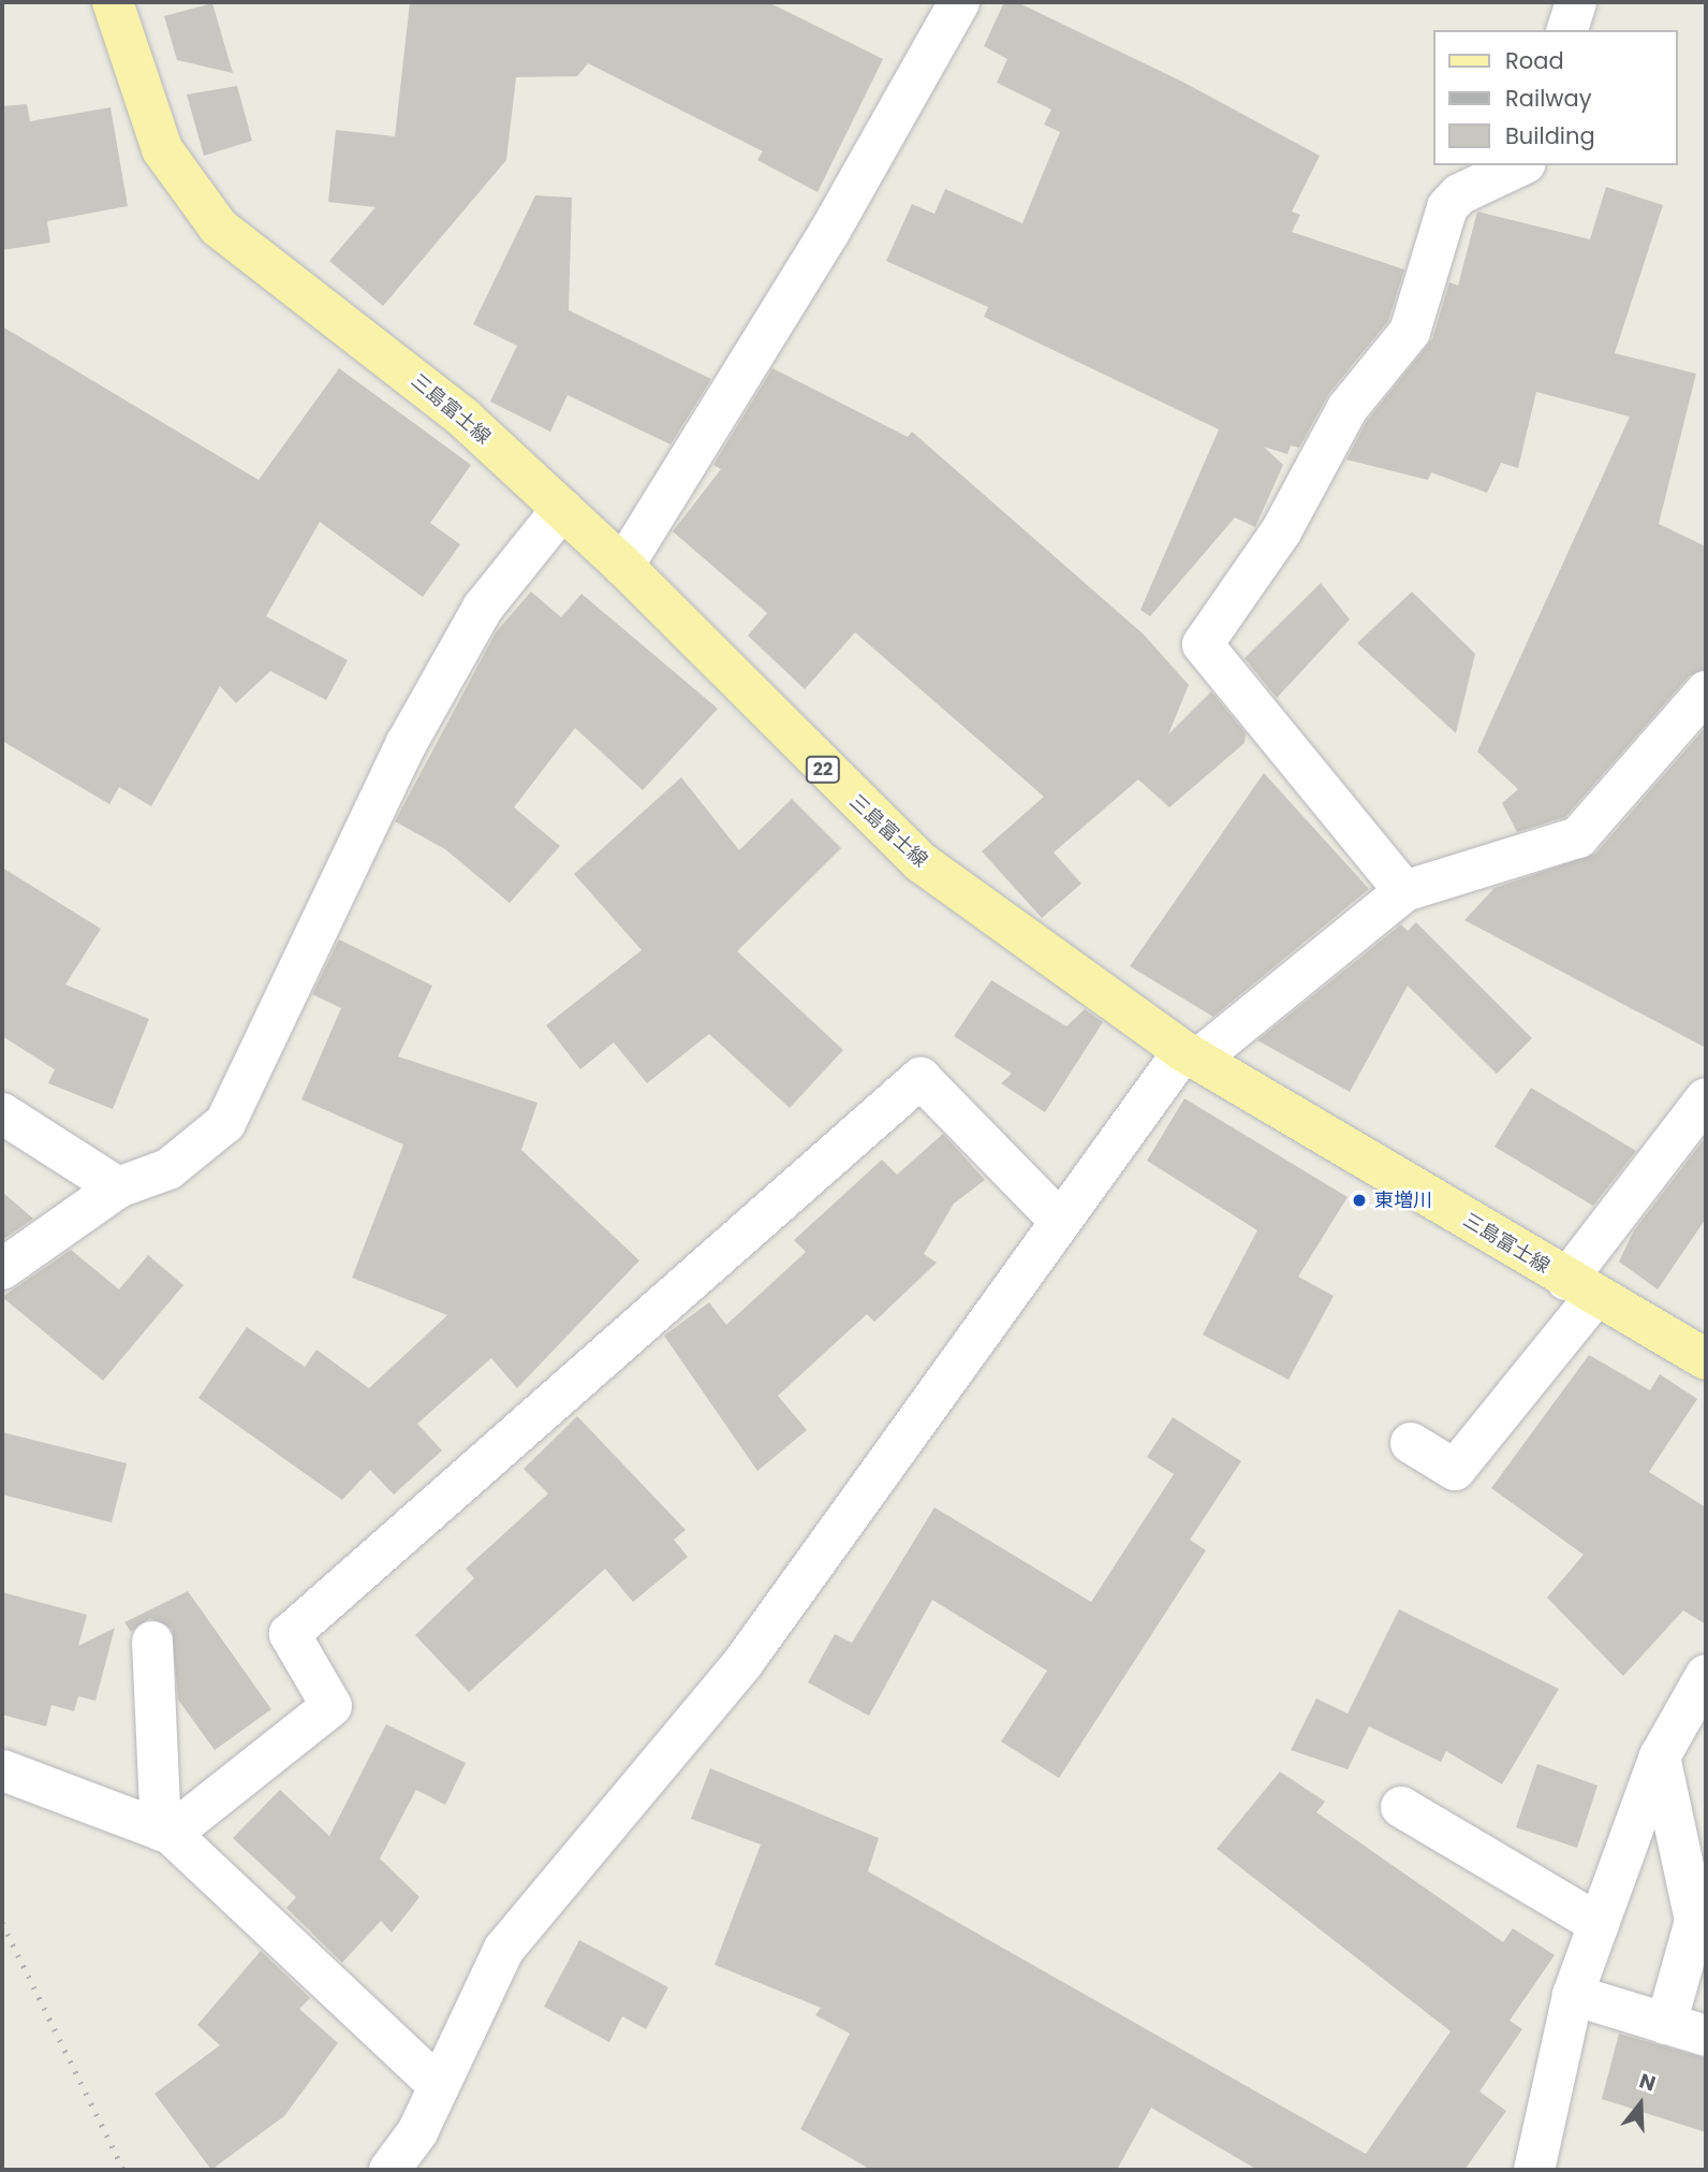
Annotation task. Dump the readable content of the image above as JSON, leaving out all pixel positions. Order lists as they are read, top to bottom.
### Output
{
  "streets": {
    "main road": ["三島富士線", "22"]
  },
  "places": ["東増川"],
  "legend": ["Road", "Railway", "Building"],
  "north": "top"
}
